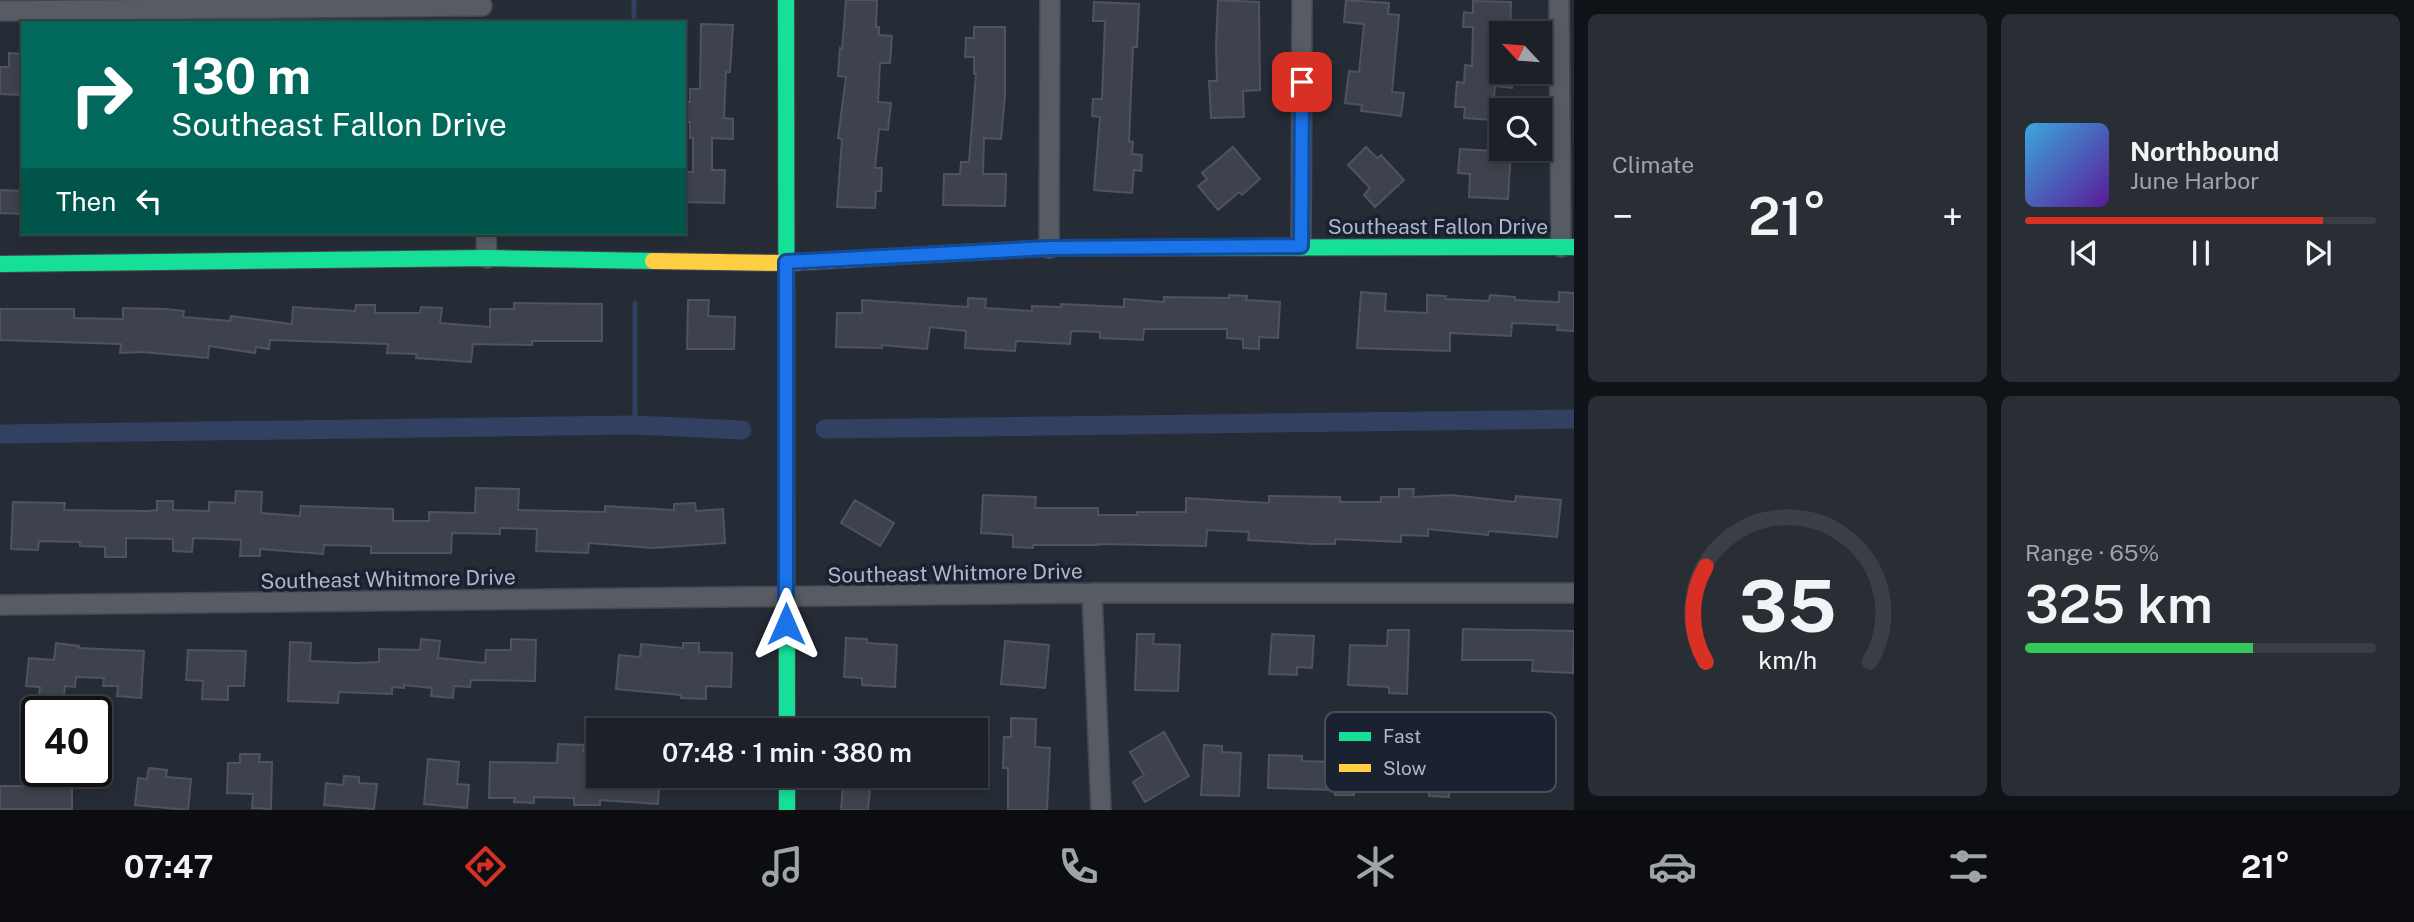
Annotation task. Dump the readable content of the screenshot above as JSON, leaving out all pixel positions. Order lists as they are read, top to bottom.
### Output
{
  "streets": {
    "street": ["Southeast Fallon Drive", "Southeast Whitmore Drive"]
  },
  "legend": ["Fast", "Slow"],
  "north": "top left",
  "page": {
    "tile": [
      "Climate",
      ["Range · 65%", "325 km"]
    ],
    "turn": ["130 m", "Southeast Fallon Drive"],
    "song": ["Northbound", "June Harbor"],
    "then": "Then",
    "heat": ["−", "21°", "+"],
    "limit": "40",
    "trip": "07:48 · 1 min · 380 m",
    "tabs": ["07:47", "21°"],
    "gauge": ["35", "km/h"]
  }
}
